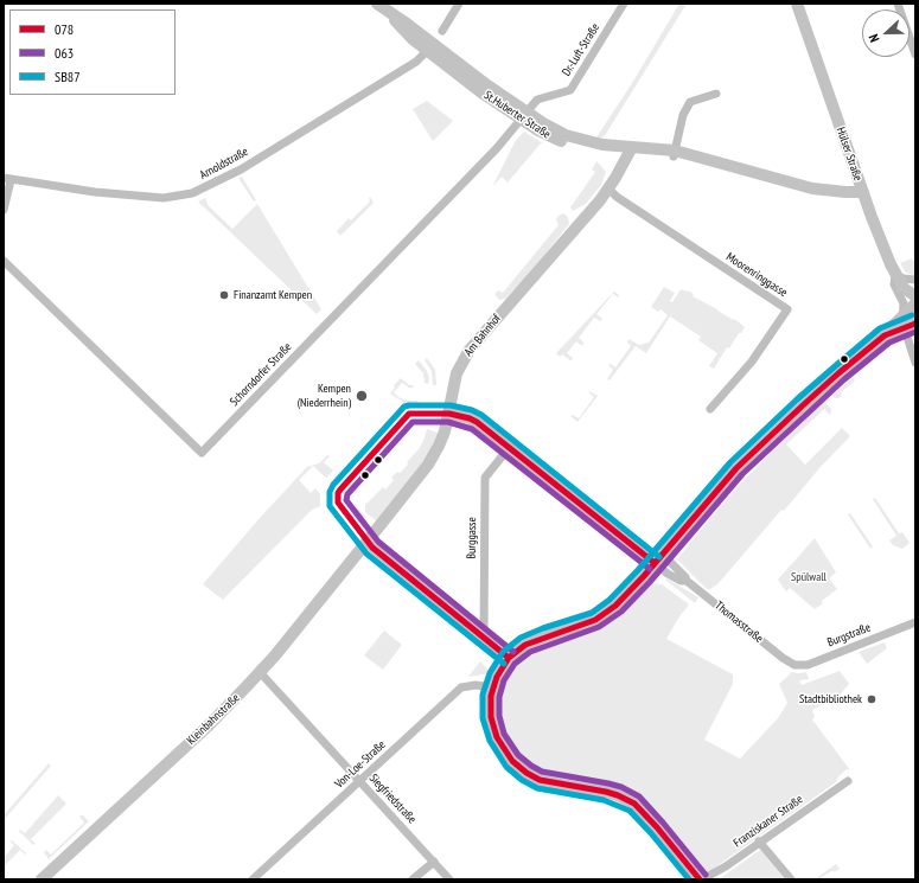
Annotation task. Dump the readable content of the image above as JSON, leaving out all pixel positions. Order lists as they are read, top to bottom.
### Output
{
  "streets": {
    "street": [
      "Dr.-Luft-Straße",
      "St.Huberter Straße",
      "Hülser Straße",
      "Arnoldstraße",
      "Moorenringgasse",
      "Am Bahnhof",
      "Schorndorfer Straße",
      "Burggasse",
      "Thomasstraße",
      "Burgstraße",
      "Kleinbahnstraße",
      "Von-Loe-Straße",
      "Siegfriedstraße",
      "Franziskaner Straße"
    ]
  },
  "crossings": [
    ["Dr.-Luft-Straße", "St.Huberter Straße"],
    ["Dr.-Luft-Straße", "Schorndorfer Straße"],
    ["St.Huberter Straße", "Hülser Straße"],
    ["St.Huberter Straße", "Arnoldstraße"],
    ["St.Huberter Straße", "Am Bahnhof"],
    ["St.Huberter Straße", "Schorndorfer Straße"],
    ["Moorenringgasse", "Am Bahnhof"],
    ["Am Bahnhof", "Thomasstraße"],
    ["Am Bahnhof", "Kleinbahnstraße"],
    ["Burggasse", "Thomasstraße"],
    ["Thomasstraße", "Burgstraße"],
    ["Kleinbahnstraße", "Siegfriedstraße"],
    ["Von-Loe-Straße", "Siegfriedstraße"]
  ],
  "parks": ["Spülwall"],
  "places": ["Finanzamt Kempen", "Kempen (Niederrhein)", "Stadtbibliothek"],
  "lines": ["transit line SB87", "transit line 078", "transit line 063"],
  "legend": ["078", "063", "SB87"],
  "north": "left"
}
